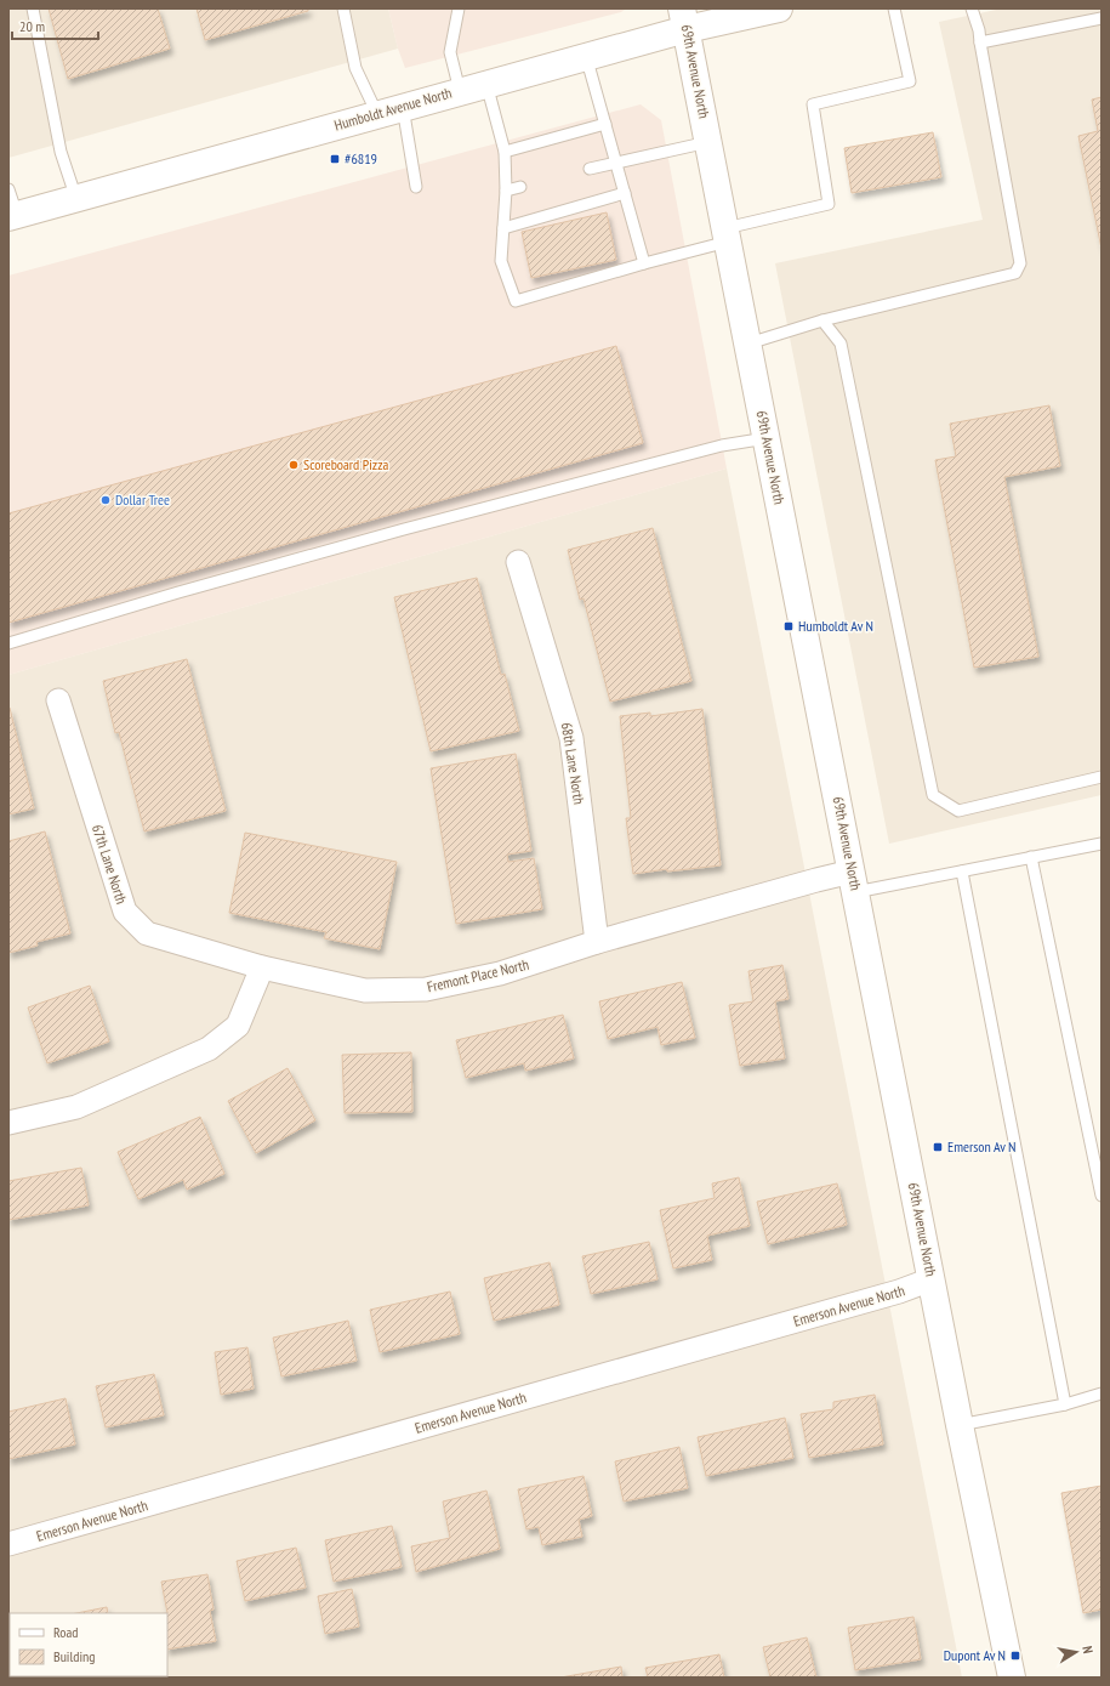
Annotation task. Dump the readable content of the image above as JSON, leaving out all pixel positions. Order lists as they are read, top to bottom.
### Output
{
  "streets": {
    "street": [
      "69th Avenue North",
      "Humboldt Avenue North",
      "68th Lane North",
      "67th Lane North",
      "Fremont Place North",
      "Emerson Avenue North"
    ]
  },
  "crossings": [
    ["69th Avenue North", "Humboldt Avenue North"],
    ["69th Avenue North", "Fremont Place North"],
    ["69th Avenue North", "Emerson Avenue North"],
    ["68th Lane North", "Fremont Place North"],
    ["67th Lane North", "Fremont Place North"]
  ],
  "places": {
    "transit": [
      "#6819",
      "Humboldt Av N",
      "Emerson Av N",
      "Dupont Av N"
    ],
    "other": ["Scoreboard Pizza", "Dollar Tree"]
  },
  "legend": ["Road", "Building"],
  "scale_bar": "20 m",
  "north": "right"
}
